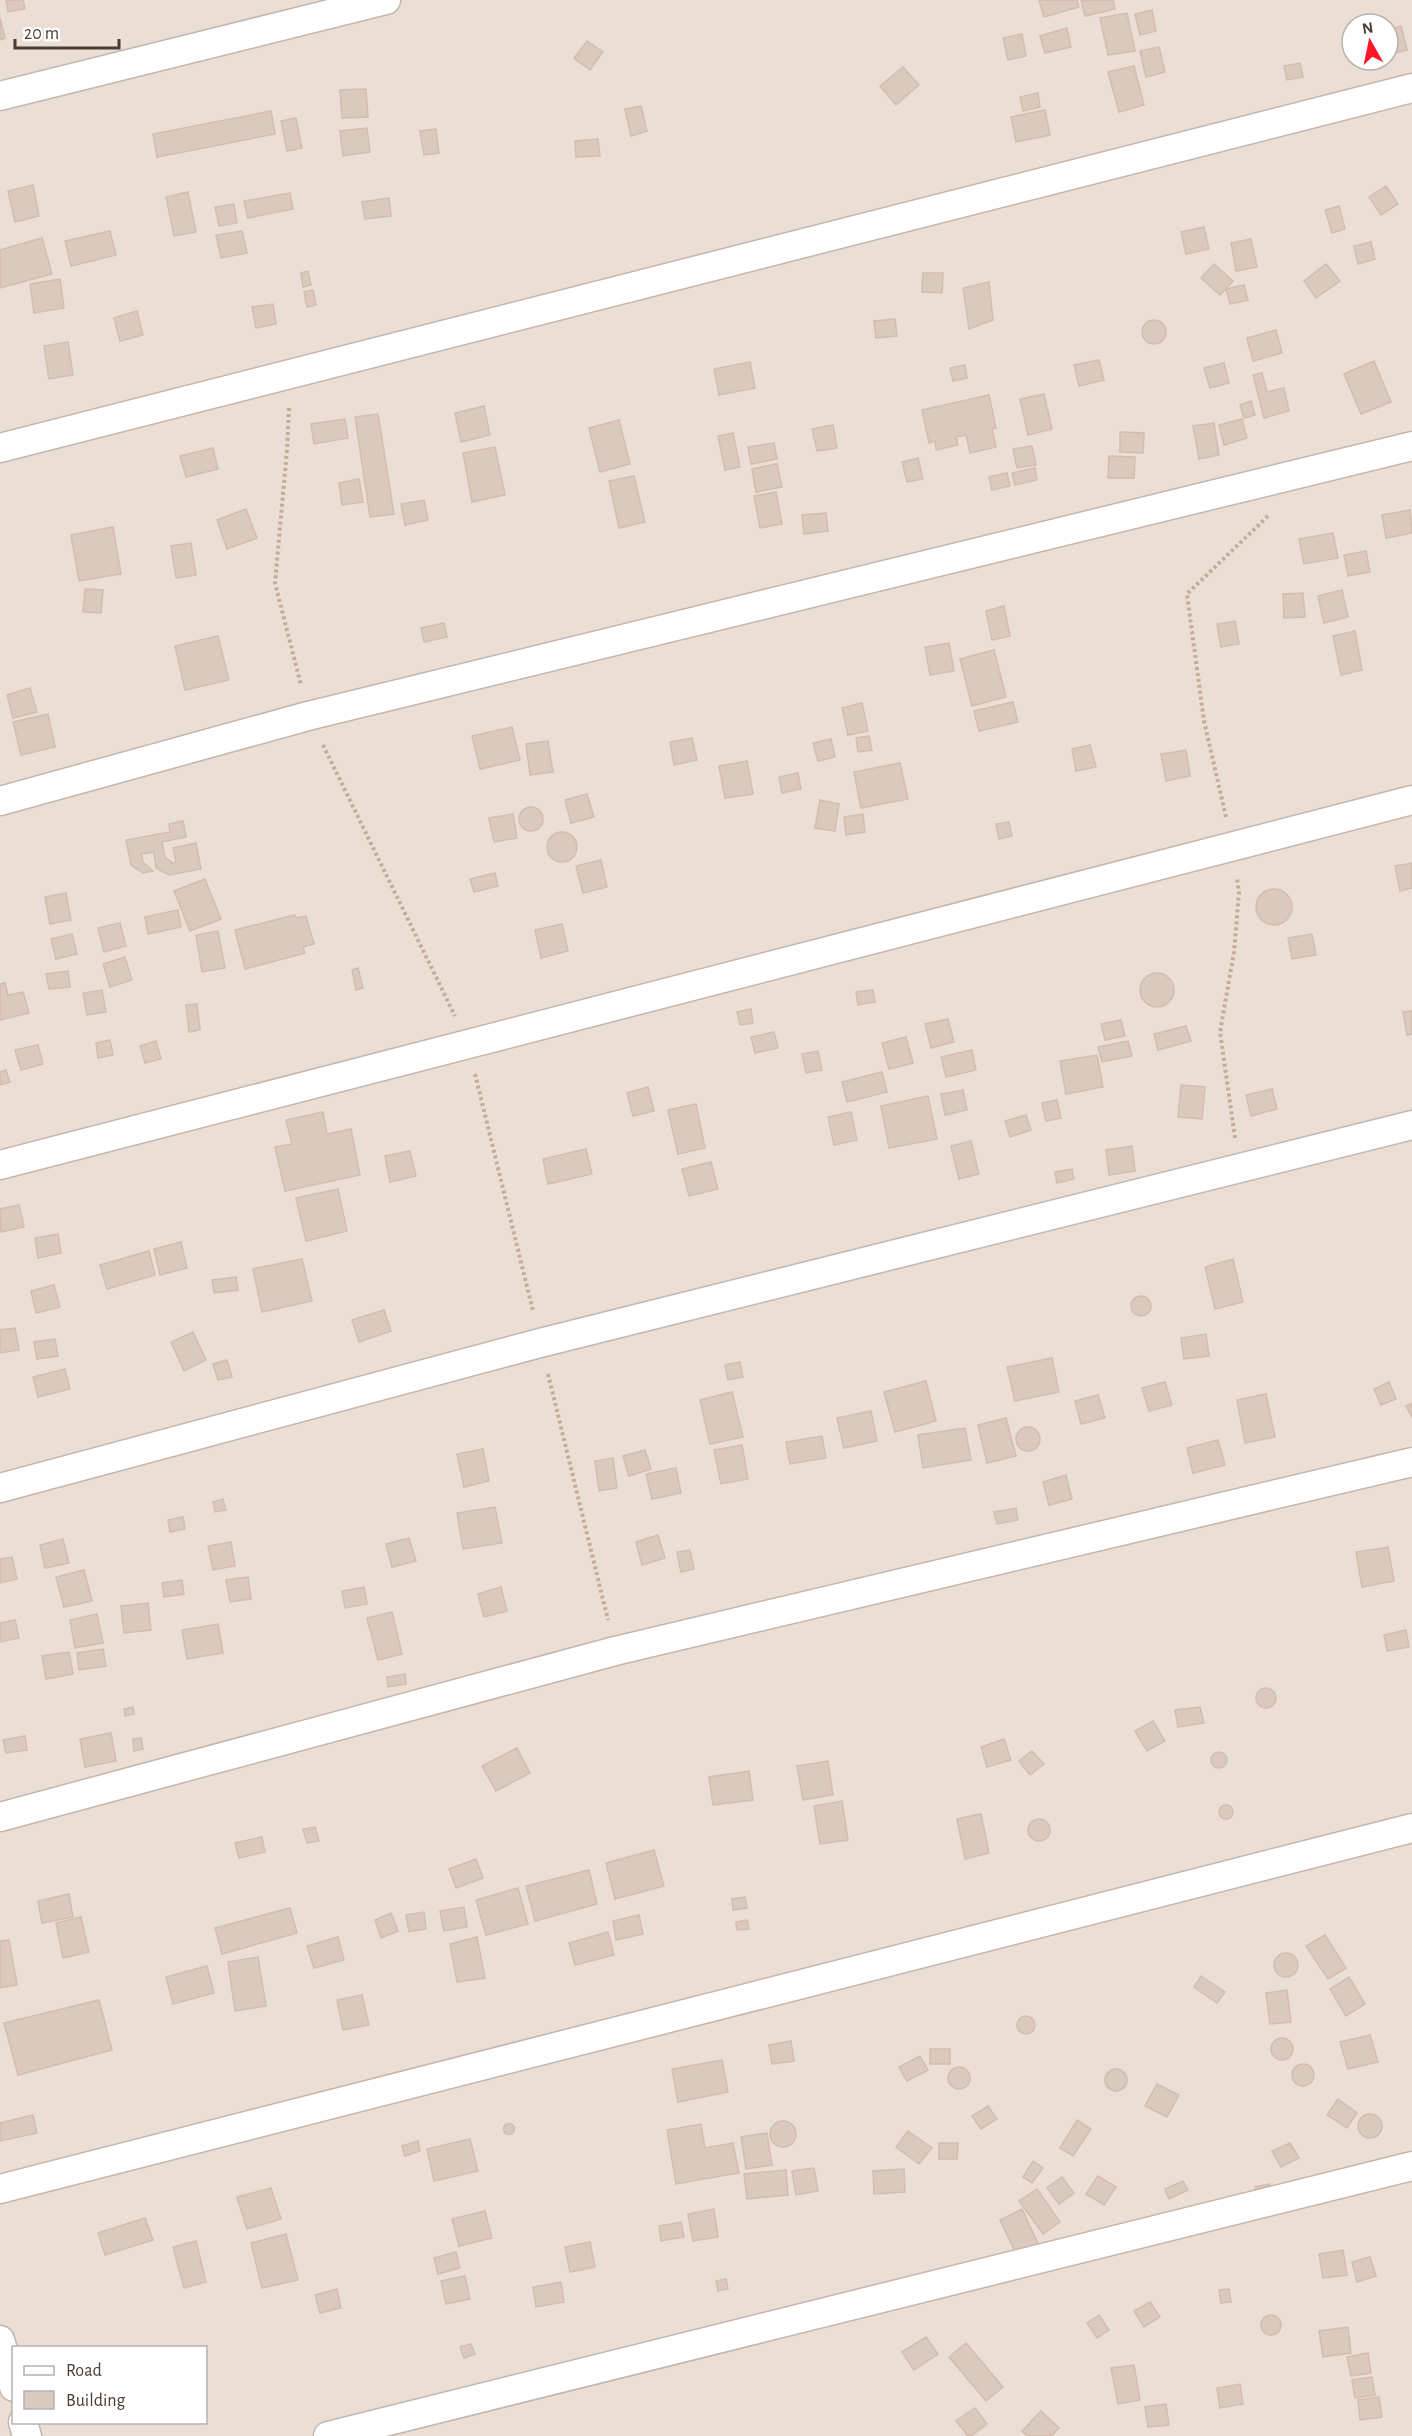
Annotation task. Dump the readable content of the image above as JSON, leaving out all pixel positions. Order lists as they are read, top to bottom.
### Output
{
  "legend": ["Road", "Building"],
  "scale_bar": "20 m",
  "north": "top"
}
